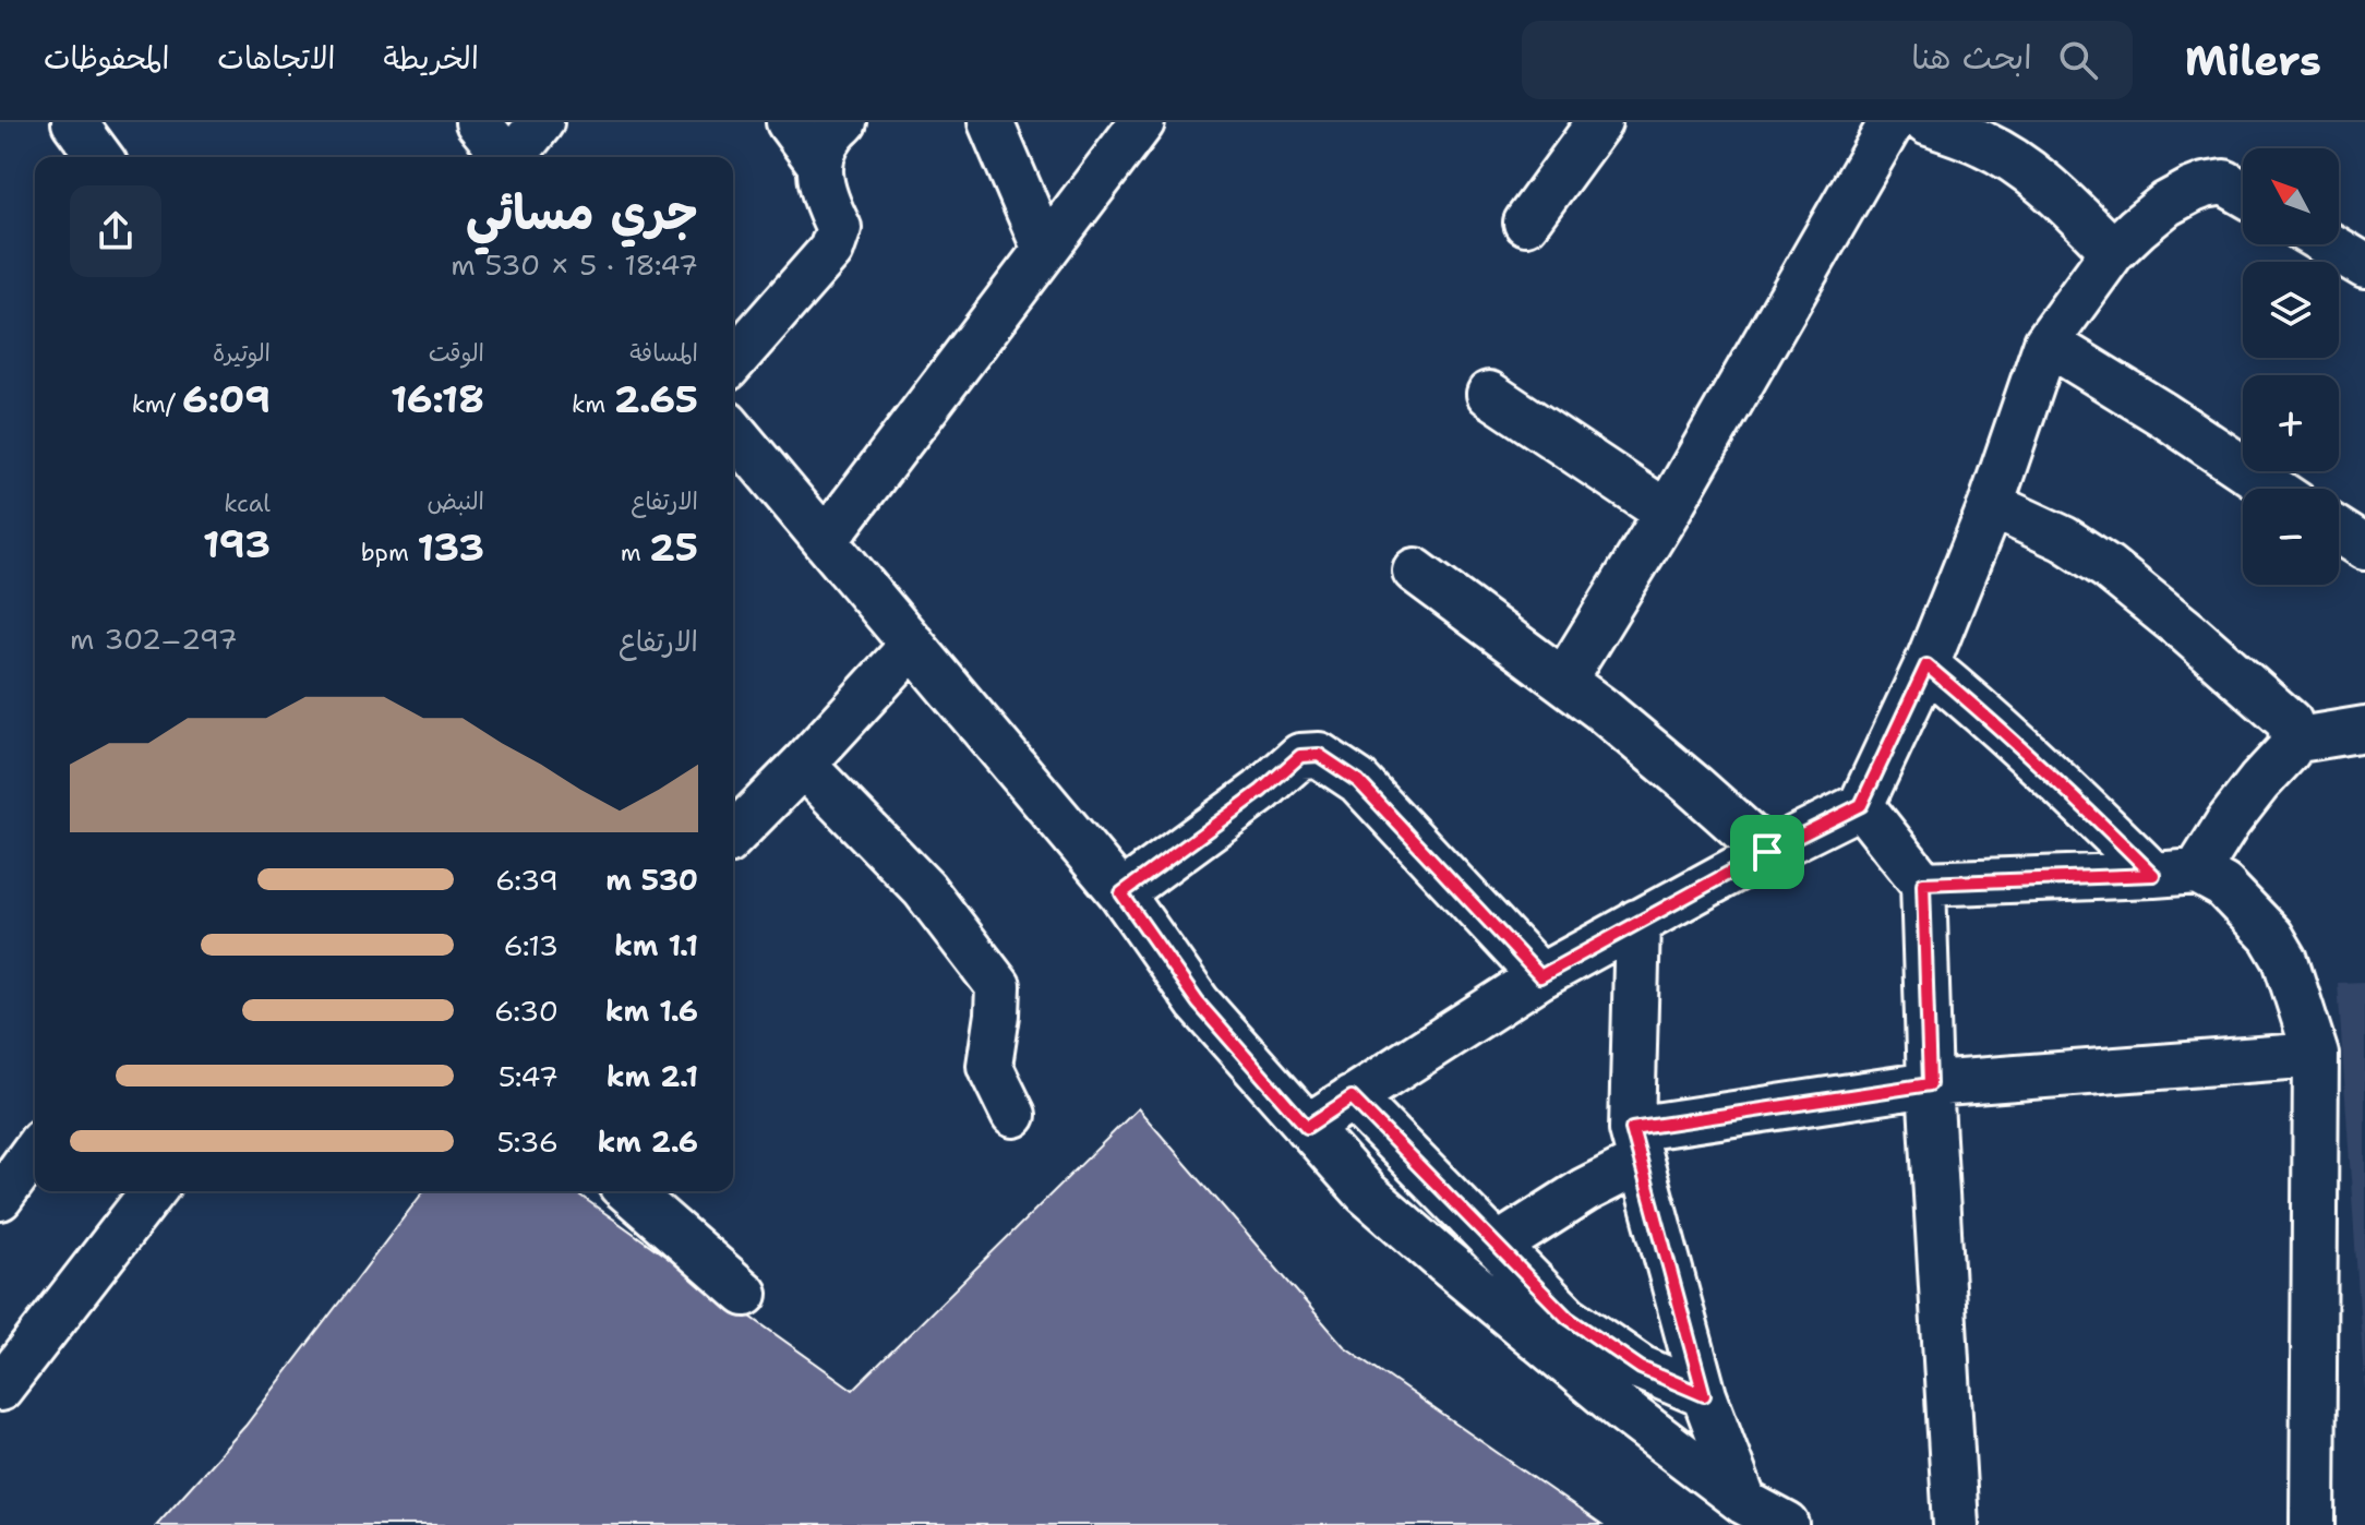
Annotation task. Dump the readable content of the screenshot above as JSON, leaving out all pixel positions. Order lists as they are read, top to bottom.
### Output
{
  "north": "top left",
  "page": {
    "header": "Milers",
    "search": "ابحث هنا",
    "nav": ["الخريطة", "الاتجاهات", "المحفوظات"],
    "map_buttons": ["+", "−"],
    "heading": ["جري مسائي", "18:47 · 5 × 530 m"],
    "stats": [
      ["المسافة", "2.65 km"],
      ["الوقت", "16:18"],
      ["الوتيرة", "6:09 /km"],
      ["الارتفاع", "25 m"],
      ["النبض", "133 bpm"],
      ["kcal", "193"]
    ],
    "chart": ["الارتفاع", "297–302 m"],
    "list": [
      {
        "name": "530 m",
        "note": "6:39"
      },
      {
        "name": "1.1 km",
        "note": "6:13"
      },
      {
        "name": "1.6 km",
        "note": "6:30"
      },
      {
        "name": "2.1 km",
        "note": "5:47"
      },
      {
        "name": "2.6 km",
        "note": "5:36"
      }
    ]
  }
}
